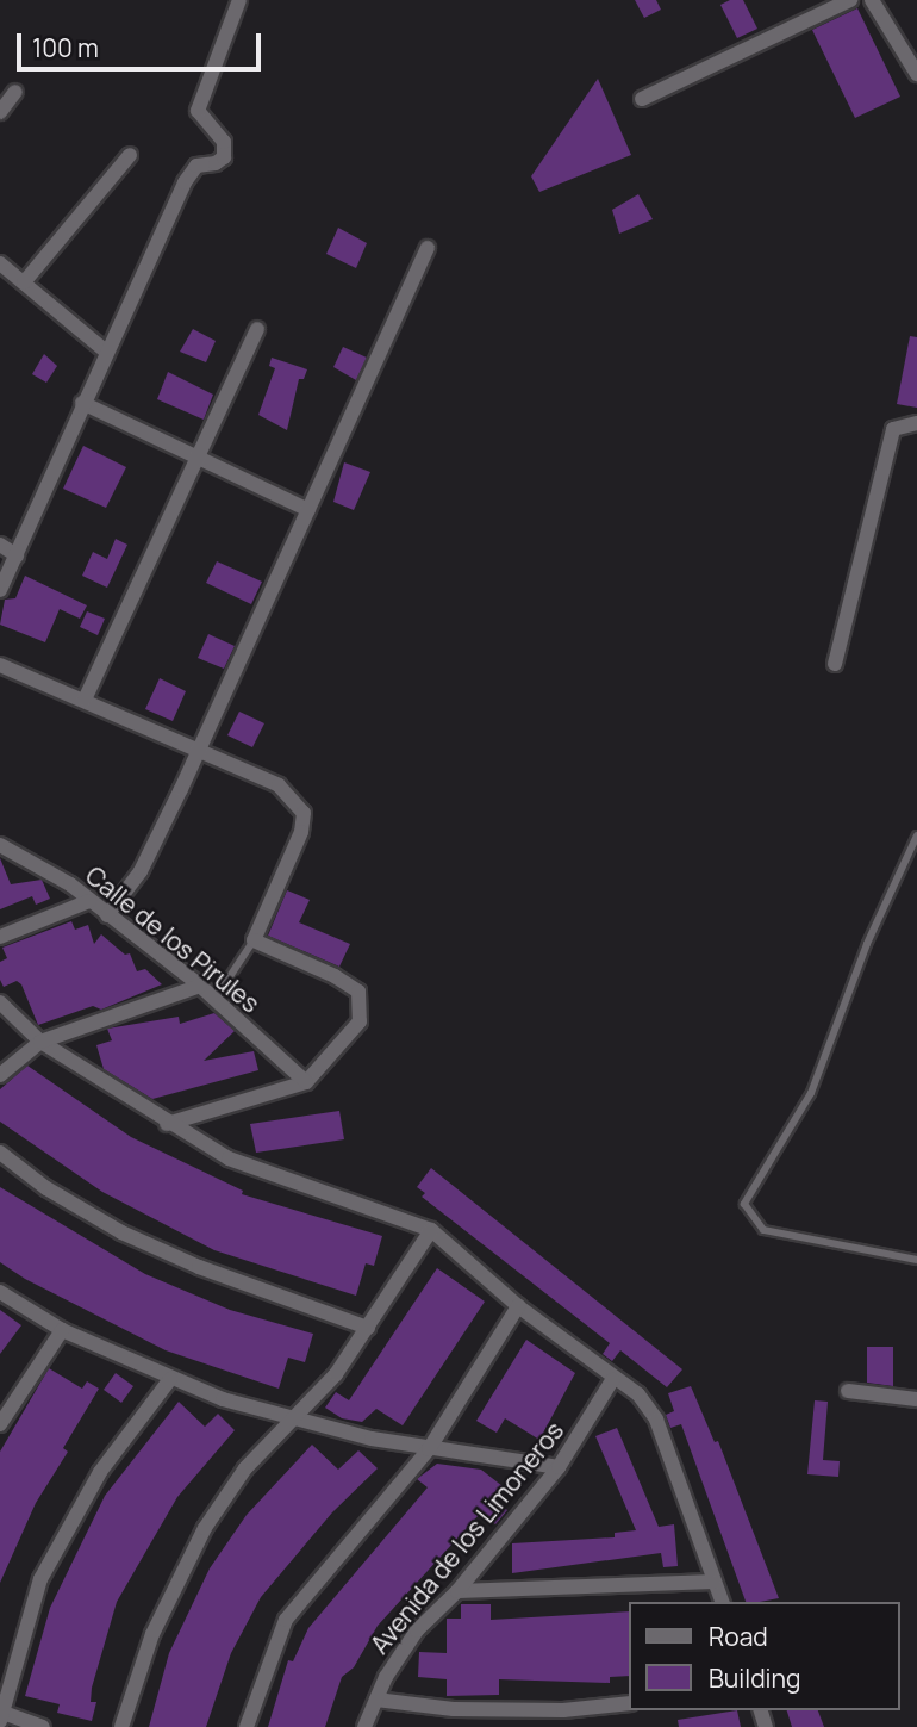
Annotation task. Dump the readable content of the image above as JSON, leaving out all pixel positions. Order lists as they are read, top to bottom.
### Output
{
  "streets": {
    "street": ["Calle de los Pirules", "Avenida de los Limoneros"]
  },
  "legend": ["Road", "Building"],
  "scale_bar": "100 m"
}
